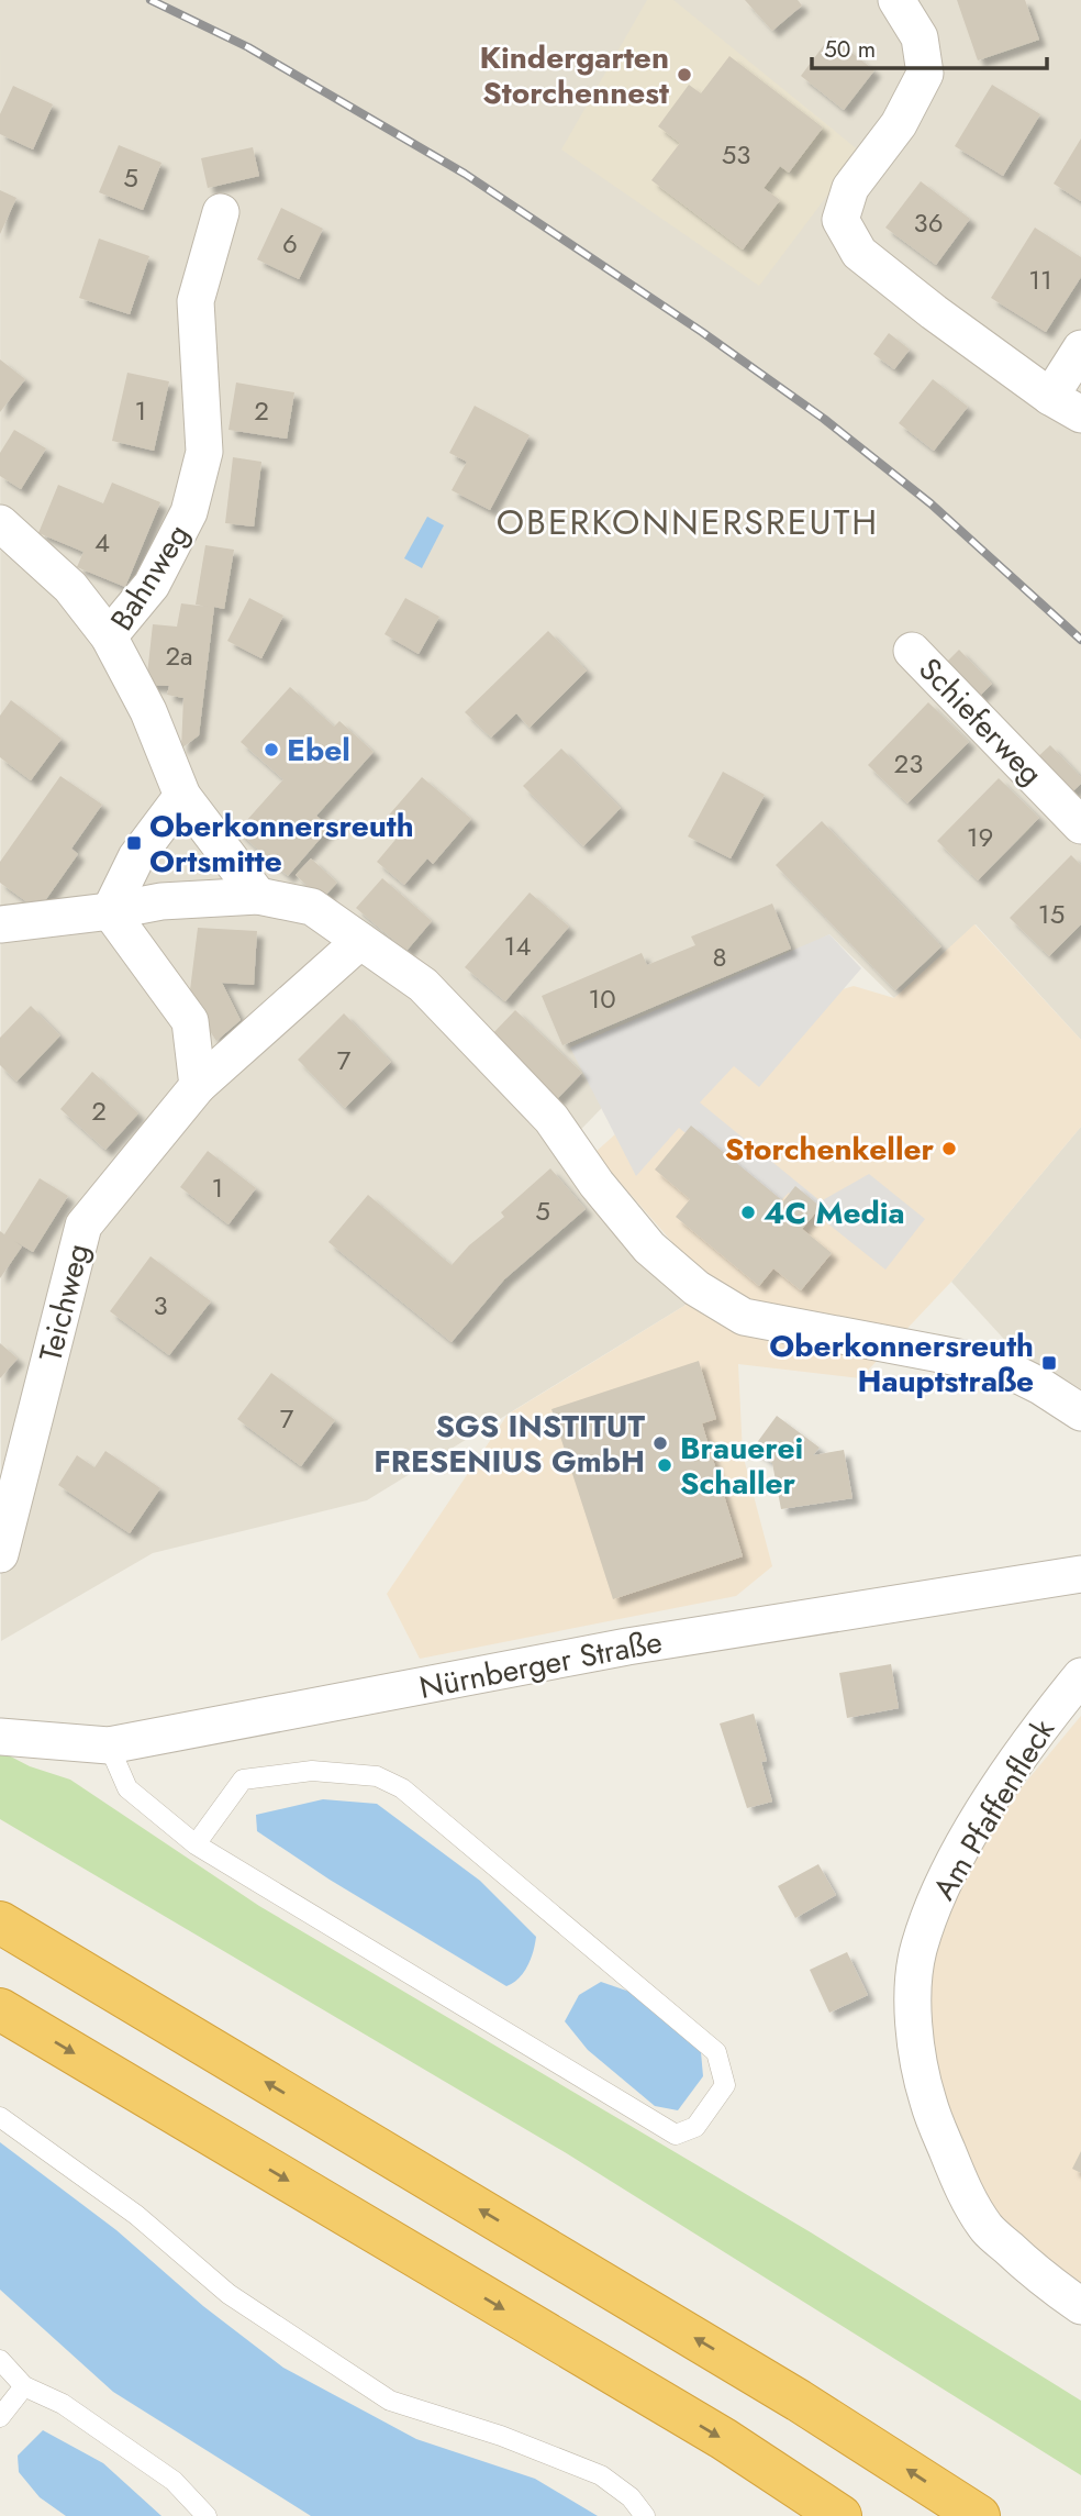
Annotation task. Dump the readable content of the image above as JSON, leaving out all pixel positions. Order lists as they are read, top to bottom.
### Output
{
  "streets": {
    "street": [
      "Bahnweg",
      "Schieferweg",
      "Teichweg",
      "Nürnberger Straße",
      "Am Pfaffenfleck"
    ]
  },
  "districts": ["OBERKONNERSREUTH"],
  "places": {
    "other": [
      "Kindergarten Storchennest",
      "Ebel",
      "Storchenkeller",
      "4C Media",
      "SGS INSTITUT FRESENIUS GmbH",
      "Brauerei Schaller"
    ],
    "transit": ["Oberkonnersreuth Ortsmitte", "Oberkonnersreuth Hauptstraße"]
  },
  "house_numbers": [
    "53",
    "5",
    "36",
    "6",
    "11",
    "1",
    "2",
    "4",
    "2a",
    "23",
    "19",
    "15",
    "14",
    "8",
    "10",
    "7",
    "2",
    "1",
    "5",
    "3",
    "7"
  ],
  "scale_bar": "50 m"
}
